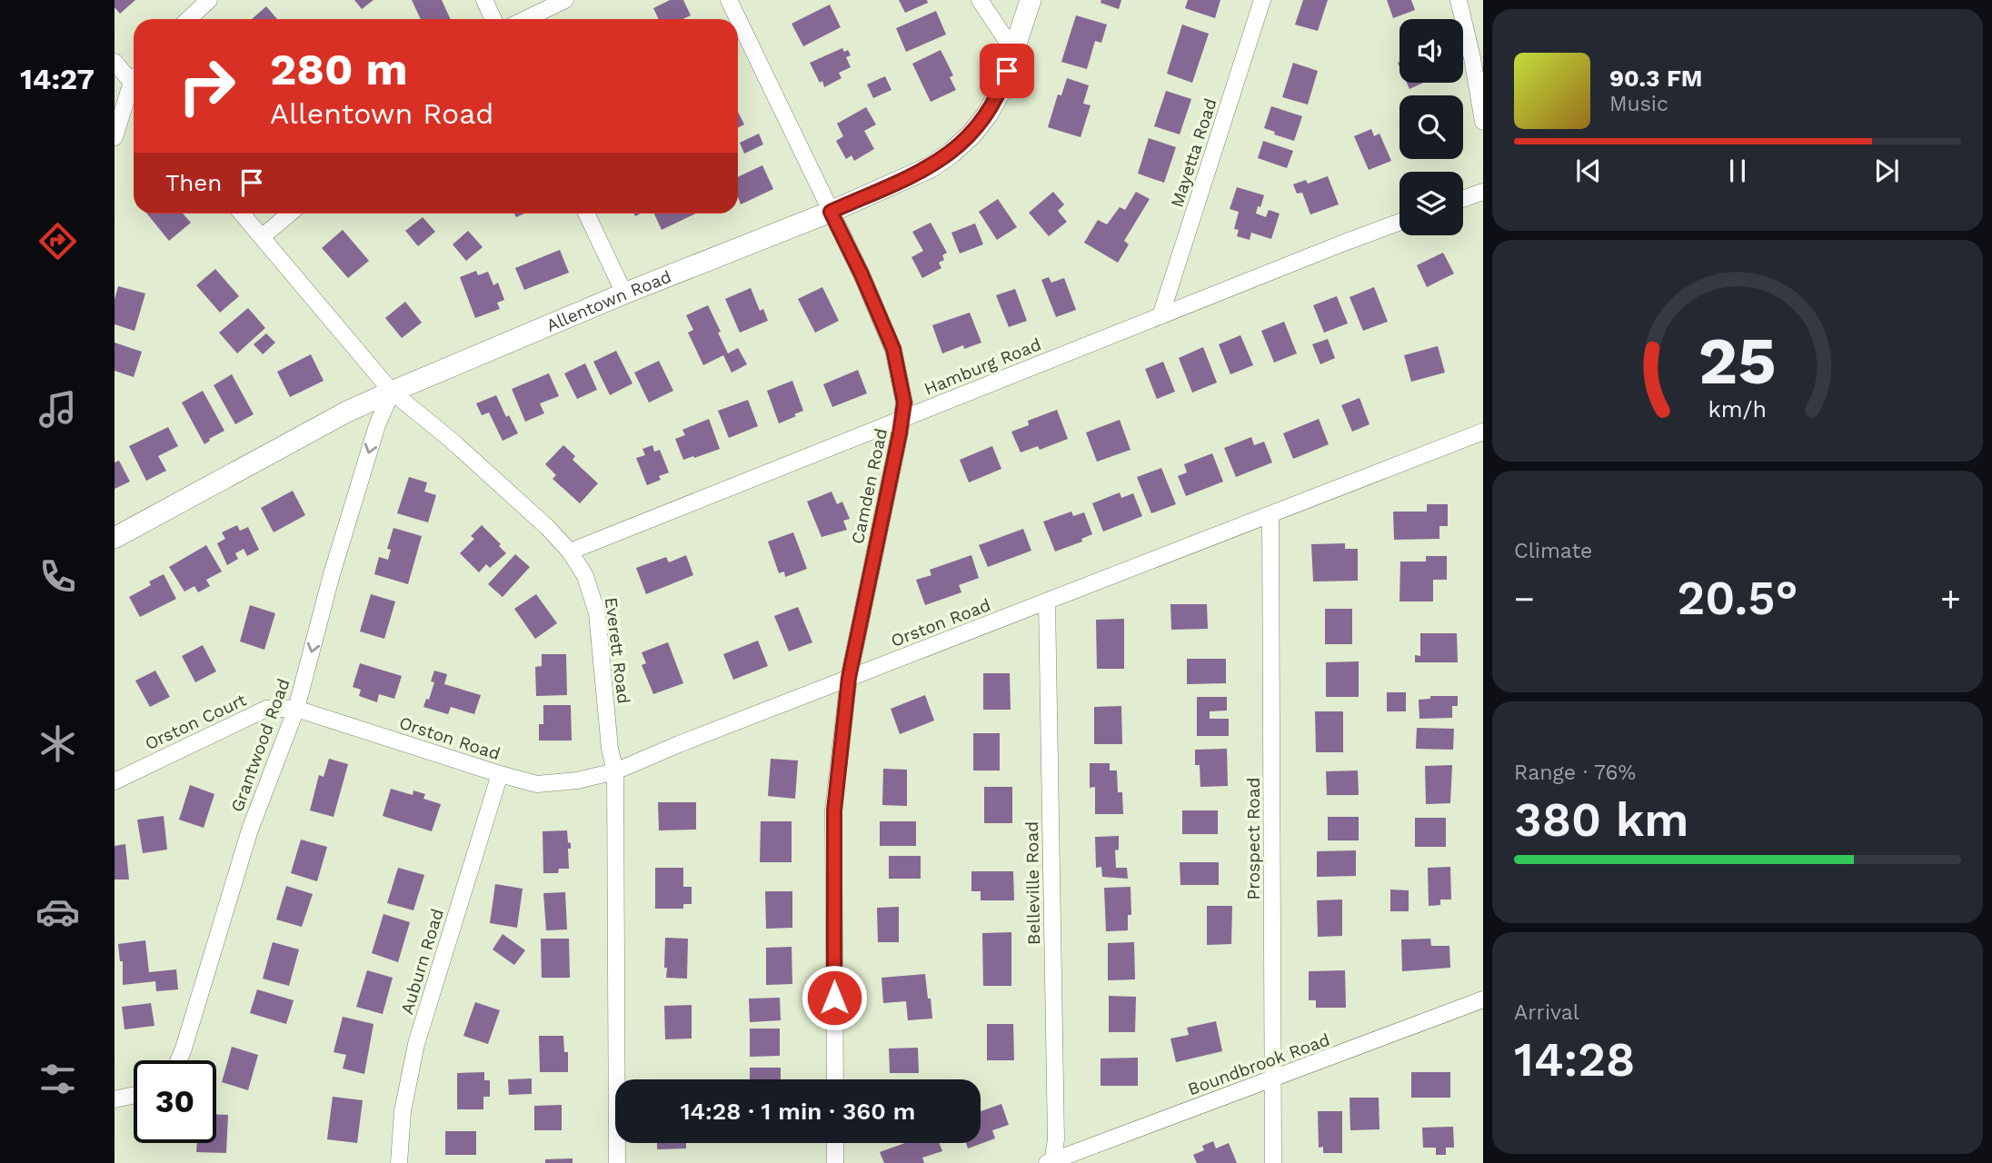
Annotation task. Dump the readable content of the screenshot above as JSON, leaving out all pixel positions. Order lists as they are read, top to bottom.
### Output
{
  "streets": {
    "street": [
      "Mayetta Road",
      "Allentown Road",
      "Hamburg Road",
      "Camden Road",
      "Orston Road",
      "Everett Road",
      "Orston Court",
      "Grantwood Road",
      "Prospect Road",
      "Belleville Road",
      "Auburn Road",
      "Boundbrook Road"
    ]
  },
  "crossings": [
    ["Mayetta Road", "Hamburg Road"],
    ["Allentown Road", "Camden Road"],
    ["Allentown Road", "Everett Road"],
    ["Allentown Road", "Grantwood Road"],
    ["Hamburg Road", "Camden Road"],
    ["Hamburg Road", "Everett Road"],
    ["Camden Road", "Orston Road"],
    ["Orston Road", "Everett Road"],
    ["Orston Road", "Orston Court"],
    ["Orston Road", "Grantwood Road"],
    ["Orston Road", "Prospect Road"],
    ["Orston Road", "Belleville Road"],
    ["Orston Road", "Auburn Road"],
    ["Everett Road", "Grantwood Road"],
    ["Orston Court", "Grantwood Road"],
    ["Prospect Road", "Boundbrook Road"],
    ["Belleville Road", "Boundbrook Road"]
  ],
  "one_way": ["Grantwood Road"],
  "page": {
    "tabs": "14:27",
    "turn": ["280 m", "Allentown Road"],
    "song": ["90.3 FM", "Music"],
    "then": "Then",
    "tile": [
      "Climate",
      ["Range · 76%", "380 km"],
      ["Arrival", "14:28"]
    ],
    "heat": ["−", "20.5°", "+"],
    "limit": "30",
    "trip": "14:28 · 1 min · 360 m",
    "gauge": ["25", "km/h"]
  }
}
